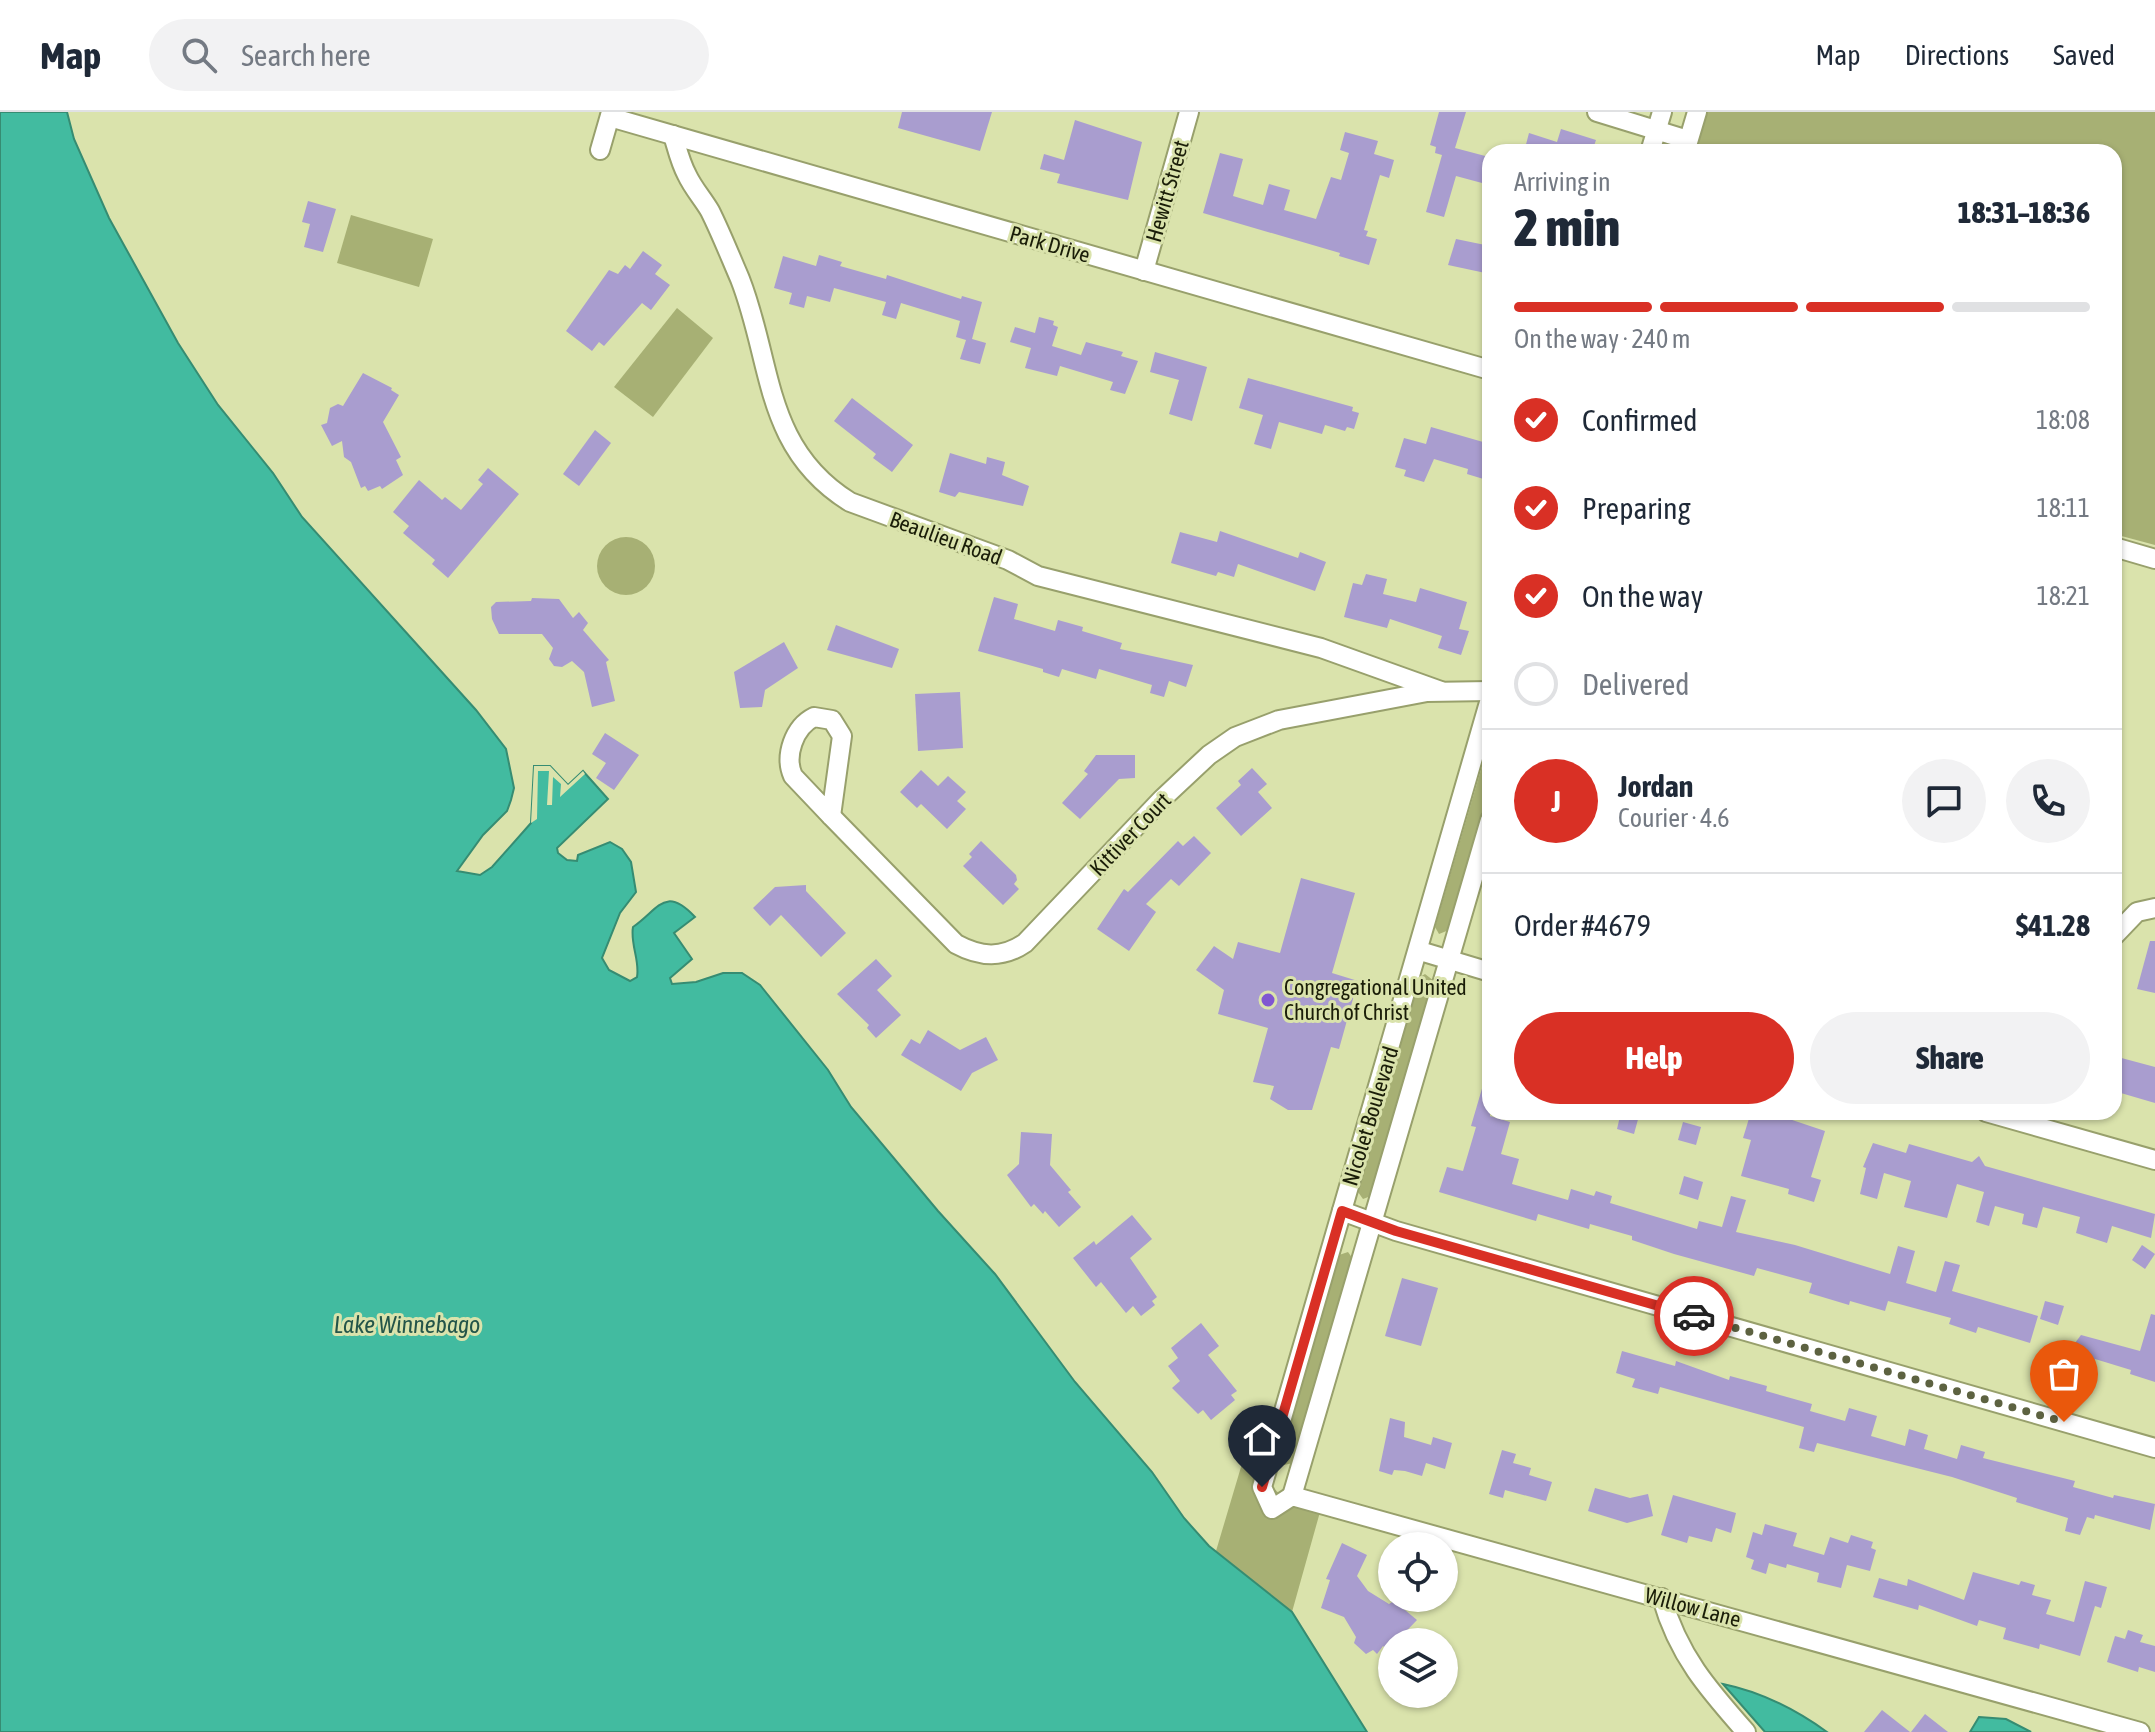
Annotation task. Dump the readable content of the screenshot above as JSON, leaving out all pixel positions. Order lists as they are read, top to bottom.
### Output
{
  "streets": {
    "street": [
      "Hewitt Street",
      "Park Drive",
      "Beaulieu Road",
      "Kittiver Court",
      "Nicolet Boulevard",
      "Willow Lane"
    ]
  },
  "crossings": [
    ["Hewitt Street", "Park Drive"],
    ["Park Drive", "Beaulieu Road"],
    ["Beaulieu Road", "Kittiver Court"],
    ["Nicolet Boulevard", "Willow Lane"]
  ],
  "water": ["Lake Winnebago"],
  "places": ["Congregational United Church of Christ"],
  "page": {
    "header": "Map",
    "search": "Search here",
    "nav": ["Map", "Directions", "Saved"],
    "heading": ["2 min", "Arriving in", "18:31–18:36"],
    "panel": [
      "Jordan",
      "Courier · 4.6",
      "Order #4679",
      "$41.28"
    ],
    "bar": "On the way · 240 m",
    "list": [
      ["Confirmed", "18:08"],
      ["Preparing", "18:11"],
      ["On the way", "18:21"],
      "Delivered"
    ],
    "round": "J",
    "buttons": ["Help", "Share"]
  }
}
